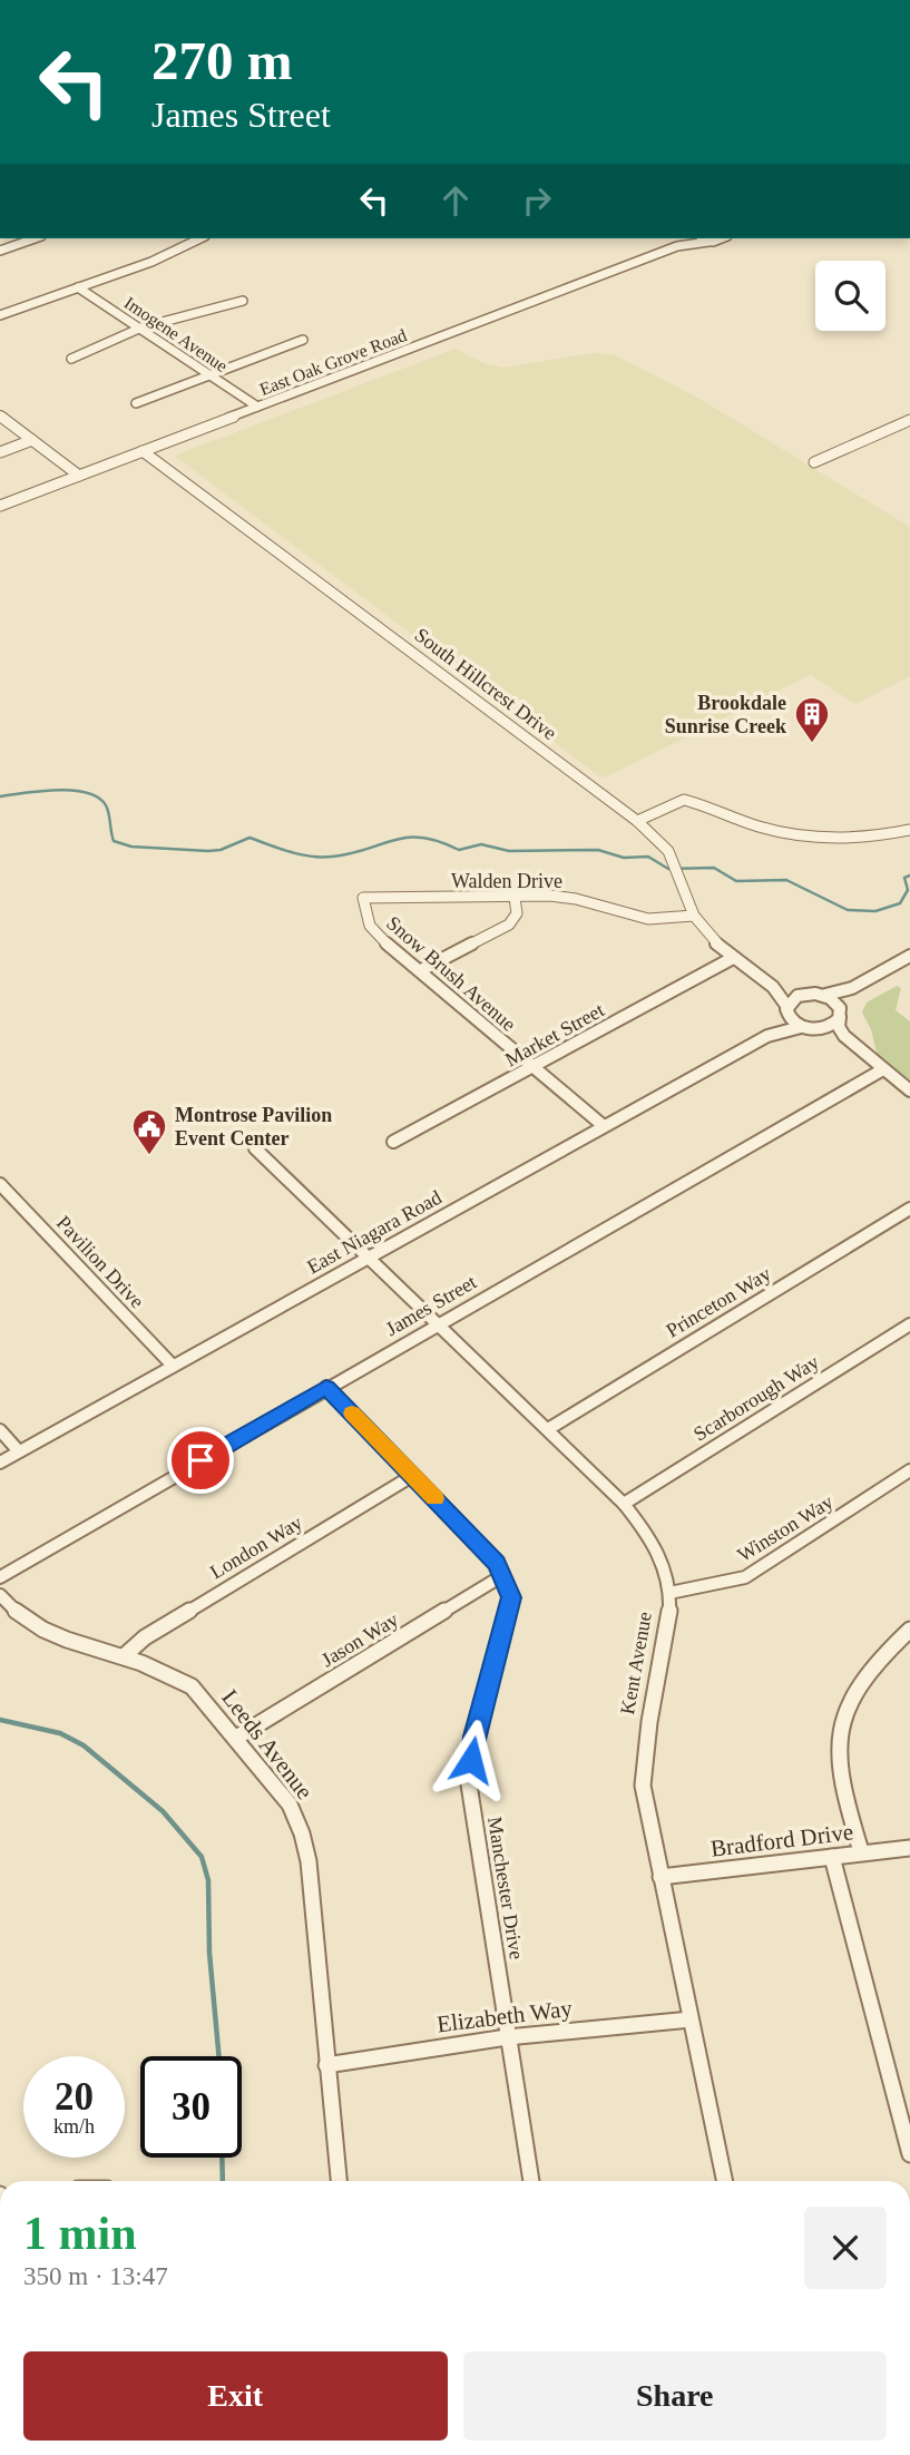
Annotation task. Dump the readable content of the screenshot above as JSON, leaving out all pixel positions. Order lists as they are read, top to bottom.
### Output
{
  "streets": {
    "street": [
      "Imogene Avenue",
      "East Oak Grove Road",
      "South Hillcrest Drive",
      "Walden Drive",
      "Snow Brush Avenue",
      "Market Street",
      "East Niagara Road",
      "Pavilion Drive",
      "Princeton Way",
      "James Street",
      "Scarborough Way",
      "Winston Way",
      "London Way",
      "Jason Way",
      "Kent Avenue",
      "Leeds Avenue",
      "Bradford Drive",
      "Manchester Drive",
      "Elizabeth Way"
    ]
  },
  "crossings": [
    ["Imogene Avenue", "East Oak Grove Road"],
    ["East Oak Grove Road", "South Hillcrest Drive"],
    ["South Hillcrest Drive", "Walden Drive"],
    ["South Hillcrest Drive", "Market Street"],
    ["South Hillcrest Drive", "East Niagara Road"],
    ["Walden Drive", "Snow Brush Avenue"],
    ["Snow Brush Avenue", "Market Street"],
    ["Snow Brush Avenue", "East Niagara Road"],
    ["East Niagara Road", "Pavilion Drive"],
    ["East Niagara Road", "Kent Avenue"],
    ["Princeton Way", "Kent Avenue"],
    ["James Street", "Kent Avenue"],
    ["Scarborough Way", "Kent Avenue"],
    ["Winston Way", "Kent Avenue"],
    ["London Way", "Leeds Avenue"],
    ["Jason Way", "Leeds Avenue"],
    ["Jason Way", "Manchester Drive"],
    ["Kent Avenue", "Bradford Drive"],
    ["Kent Avenue", "Elizabeth Way"],
    ["Leeds Avenue", "Elizabeth Way"],
    ["Manchester Drive", "Elizabeth Way"]
  ],
  "places": {
    "building": ["Brookdale Sunrise Creek"],
    "public building": ["Montrose Pavilion Event Center"]
  },
  "page": {
    "turn": ["270 m", "James Street"],
    "speed": "20 km/h",
    "limit": "30",
    "heading": ["1 min", "350 m · 13:47"],
    "buttons": ["Exit", "Share"]
  }
}
